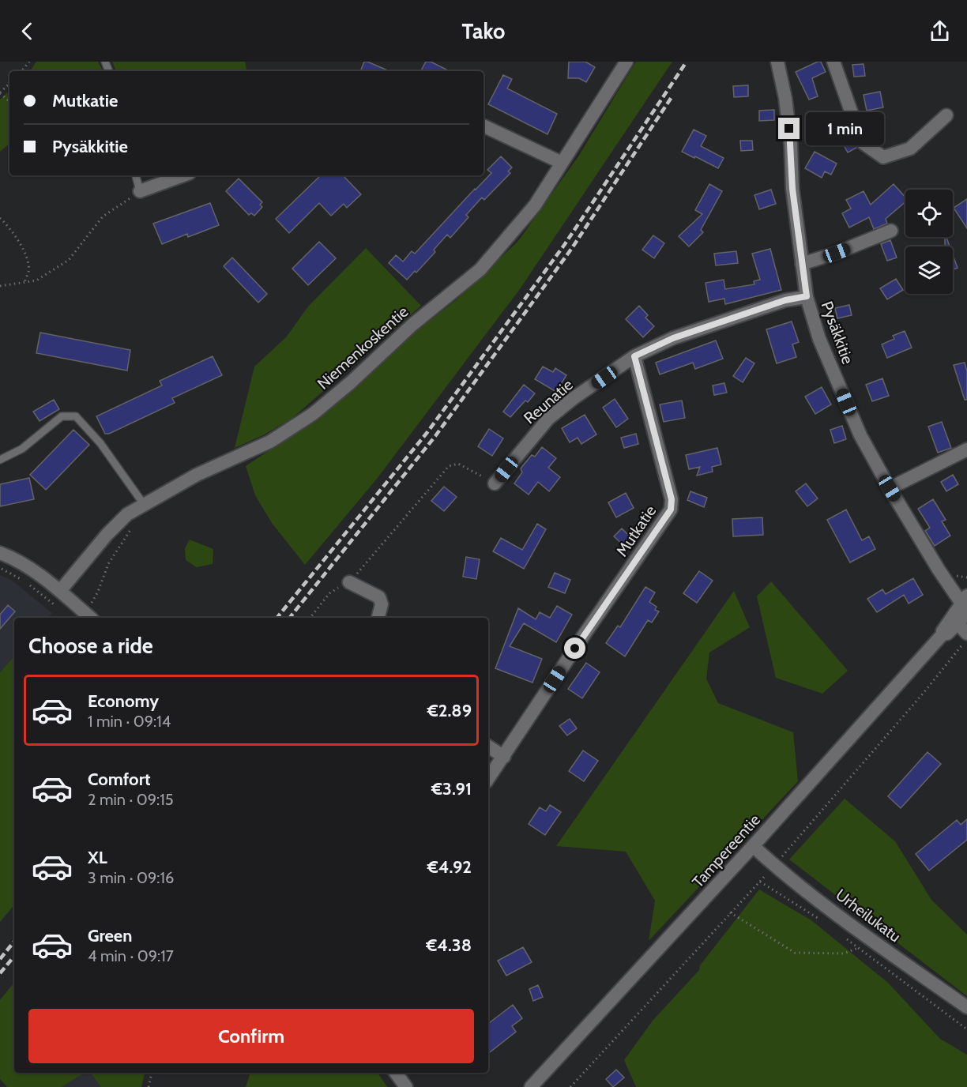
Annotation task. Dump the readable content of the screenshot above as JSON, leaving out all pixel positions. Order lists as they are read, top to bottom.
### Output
{
  "streets": {
    "street": [
      "Pysäkkitie",
      "Niemenkoskentie",
      "Reunatie",
      "Mutkatie",
      "Tampereentie",
      "Urheilukatu"
    ]
  },
  "crossings": [
    ["Pysäkkitie", "Tampereentie"],
    ["Reunatie", "Mutkatie"],
    ["Tampereentie", "Urheilukatu"]
  ],
  "page": {
    "header": "Tako",
    "banner": ["Mutkatie", "Pysäkkitie"],
    "bubble": "1 min",
    "heading": "Choose a ride",
    "list": [
      {
        "name": "Economy",
        "note": "1 min · 09:14",
        "value": "€2.89"
      },
      {
        "name": "Comfort",
        "note": "2 min · 09:15",
        "value": "€3.91"
      },
      {
        "name": "XL",
        "note": "3 min · 09:16",
        "value": "€4.92"
      },
      {
        "name": "Green",
        "note": "4 min · 09:17",
        "value": "€4.38"
      }
    ],
    "buttons": "Confirm"
  }
}
